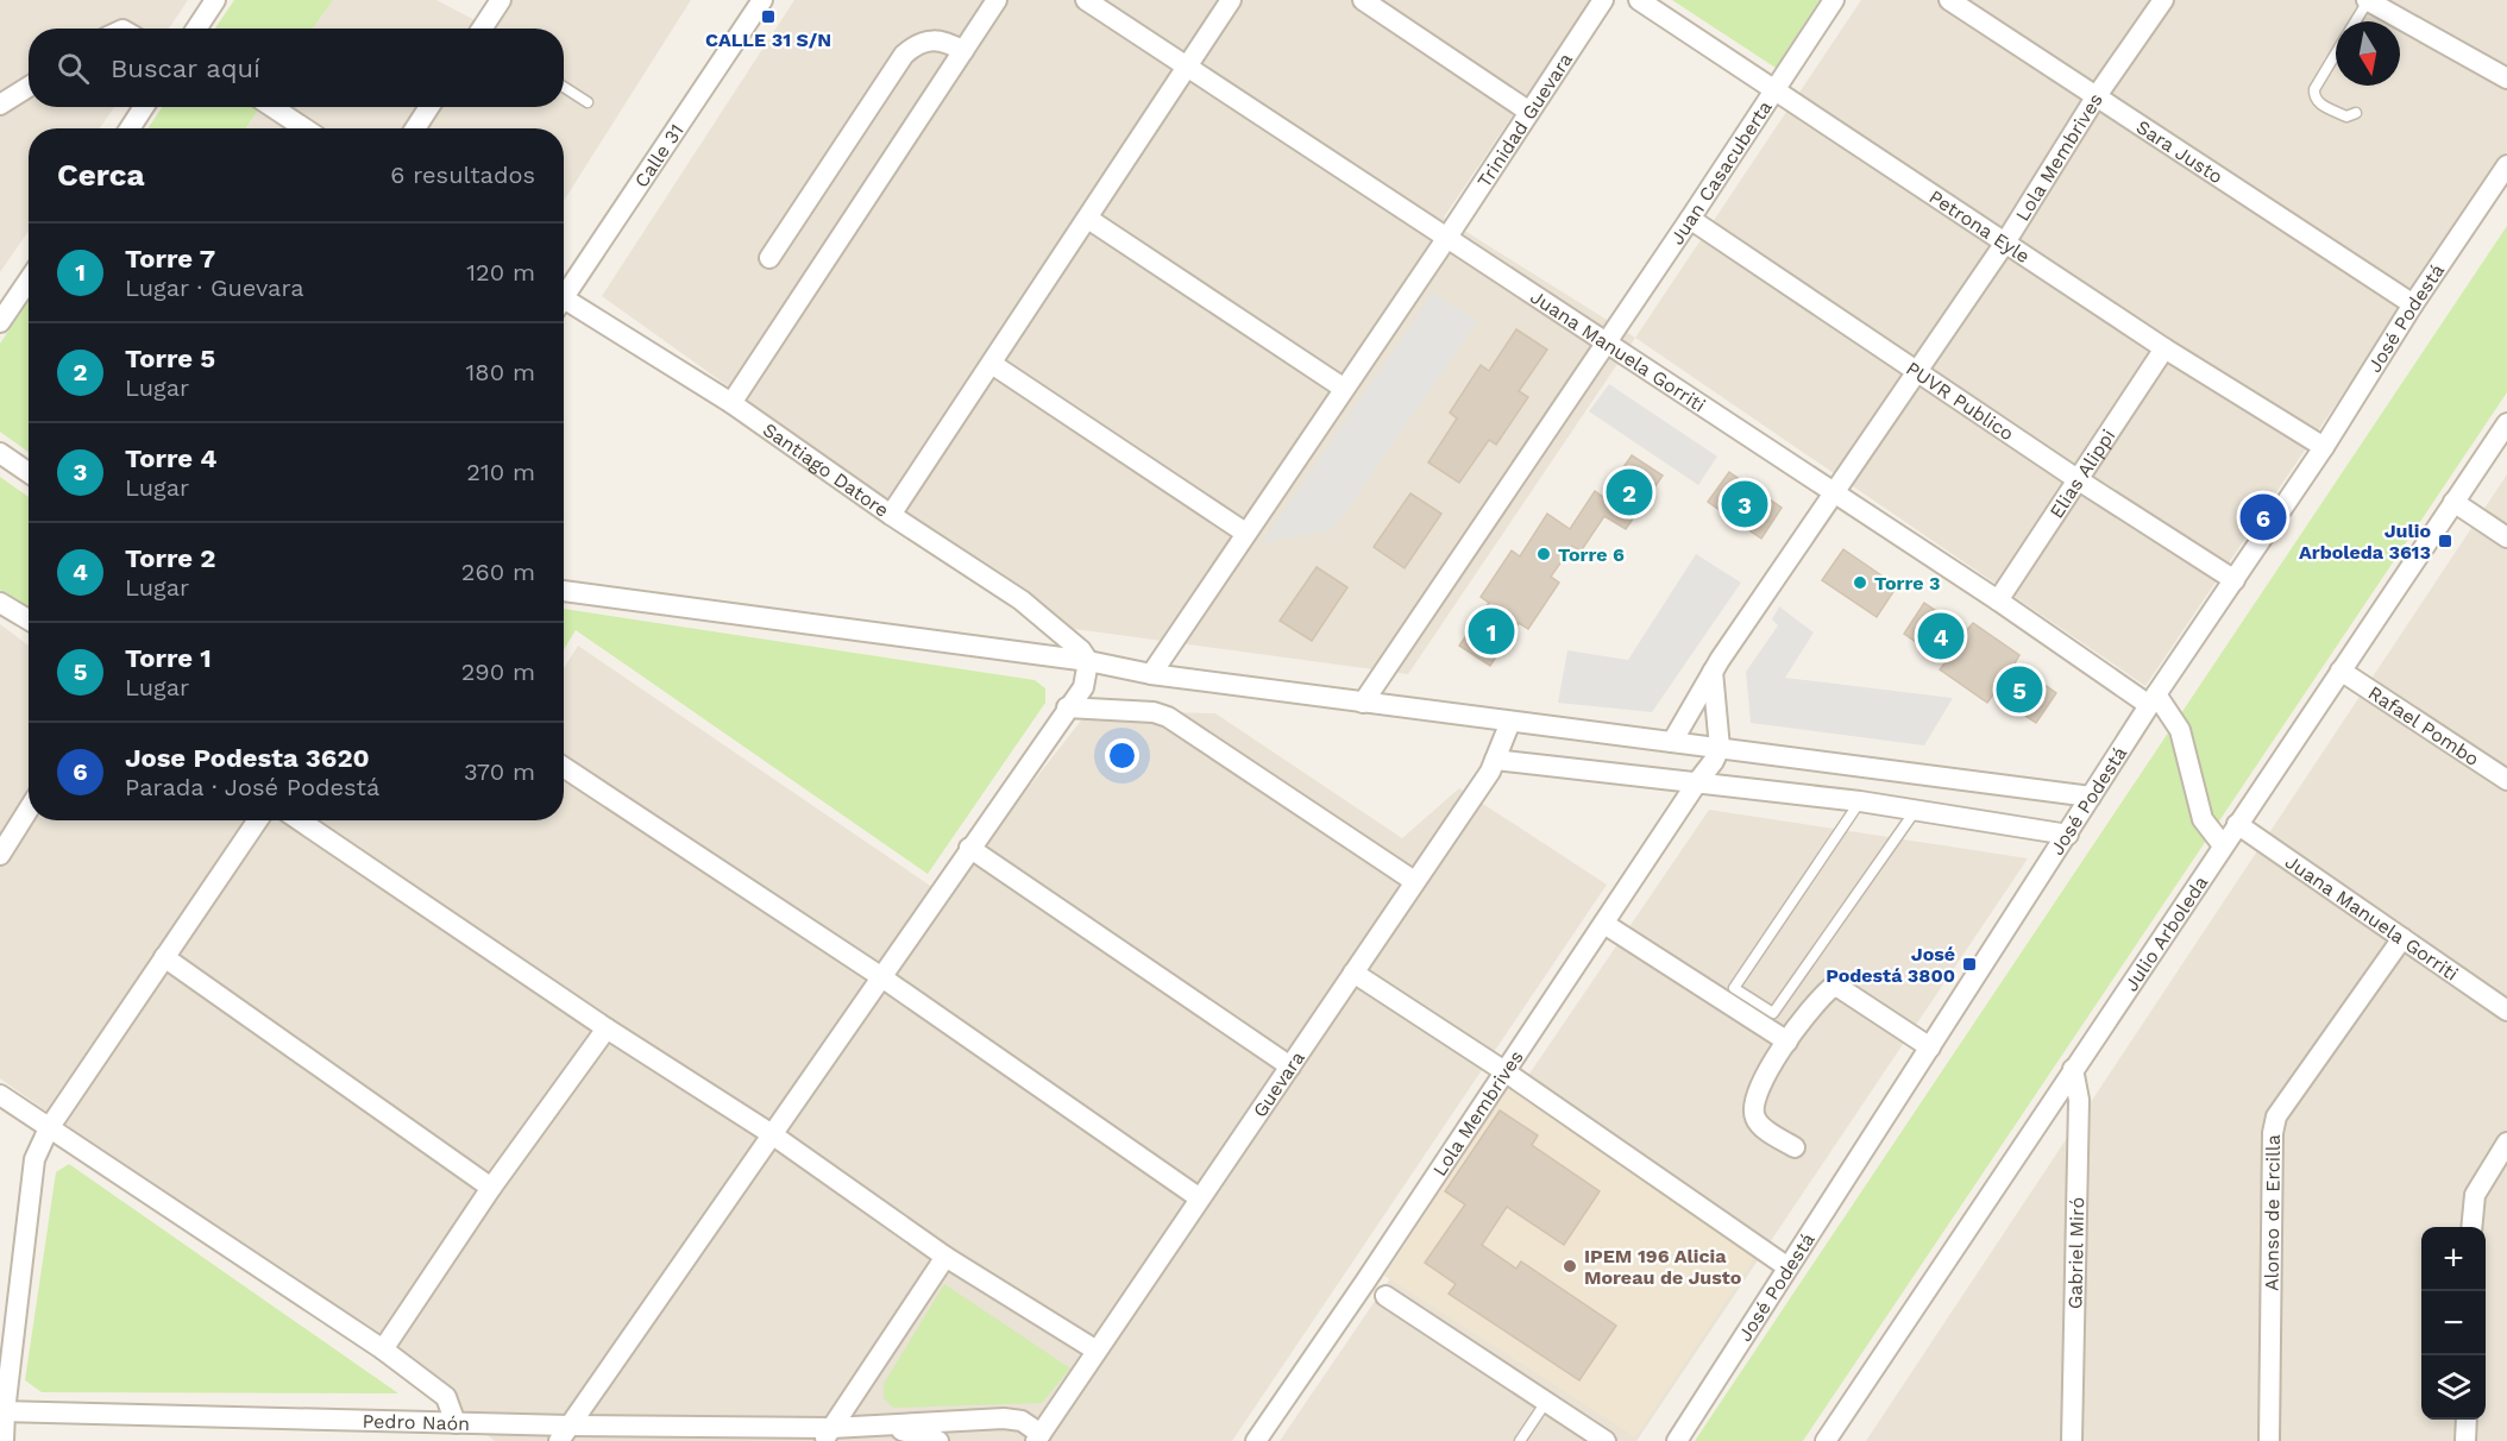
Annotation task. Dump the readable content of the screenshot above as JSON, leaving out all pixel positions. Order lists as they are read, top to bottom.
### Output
{
  "streets": {
    "street": [
      "Trinidad Guevara",
      "Sara Justo",
      "Calle 31",
      "Lola Membrives",
      "Juan Casacuberta",
      "Petrona Eyle",
      "José Podestá",
      "Juana Manuela Gorriti",
      "PUVR Publico",
      "Santiago Datore",
      "Elias Alippi",
      "Rafael Pombo",
      "Julio Arboleda",
      "Guevara",
      "Alonso de Ercilla",
      "Gabriel Miró",
      "Pedro Naón"
    ]
  },
  "crossings": [
    ["Trinidad Guevara", "Juana Manuela Gorriti"],
    ["Sara Justo", "Lola Membrives"],
    ["Sara Justo", "José Podestá"],
    ["Lola Membrives", "Petrona Eyle"],
    ["Lola Membrives", "Juana Manuela Gorriti"],
    ["Lola Membrives", "PUVR Publico"],
    ["Juan Casacuberta", "Petrona Eyle"],
    ["Juan Casacuberta", "Juana Manuela Gorriti"],
    ["Juan Casacuberta", "PUVR Publico"],
    ["Petrona Eyle", "José Podestá"],
    ["Petrona Eyle", "Elias Alippi"],
    ["José Podestá", "Juana Manuela Gorriti"],
    ["José Podestá", "PUVR Publico"],
    ["Juana Manuela Gorriti", "Elias Alippi"],
    ["Juana Manuela Gorriti", "Julio Arboleda"],
    ["Juana Manuela Gorriti", "Alonso de Ercilla"],
    ["PUVR Publico", "Elias Alippi"],
    ["Rafael Pombo", "Julio Arboleda"],
    ["Julio Arboleda", "Gabriel Miró"],
    ["Guevara", "Pedro Naón"]
  ],
  "places": {
    "transit": ["CALLE 31 S/N", "Julio Arboleda 3613", "José Podestá 3800"],
    "other": ["Torre 6", "Torre 3", "IPEM 196 Alicia Moreau de Justo"]
  },
  "north": "bottom",
  "page": {
    "search": "Buscar aquí",
    "heading": ["Cerca", "6 resultados"],
    "list": [
      {
        "mark": "1",
        "name": "Torre 7",
        "note": "Lugar · Guevara",
        "value": "120 m"
      },
      {
        "mark": "2",
        "name": "Torre 5",
        "note": "Lugar",
        "value": "180 m"
      },
      {
        "mark": "3",
        "name": "Torre 4",
        "note": "Lugar",
        "value": "210 m"
      },
      {
        "mark": "4",
        "name": "Torre 2",
        "note": "Lugar",
        "value": "260 m"
      },
      {
        "mark": "5",
        "name": "Torre 1",
        "note": "Lugar",
        "value": "290 m"
      },
      {
        "mark": "6",
        "name": "Jose Podesta 3620",
        "note": "Parada · José Podestá",
        "value": "370 m"
      }
    ],
    "pins": [
      "2",
      "3",
      "6",
      "1",
      "4",
      "5"
    ],
    "map_buttons": ["+", "−"]
  }
}
